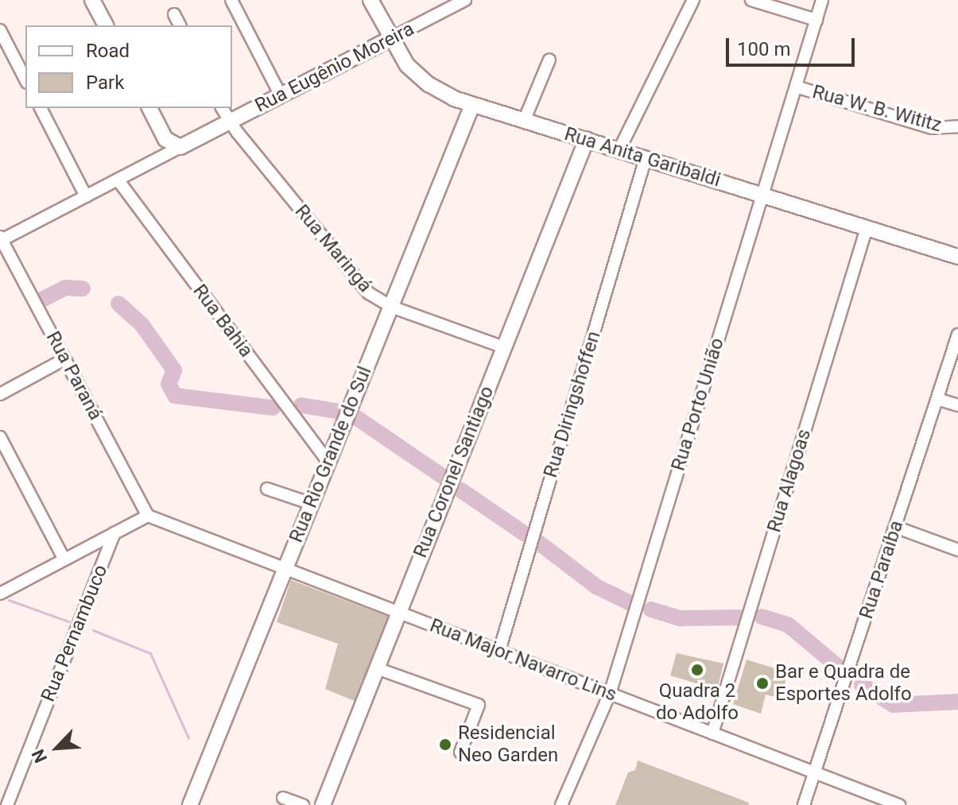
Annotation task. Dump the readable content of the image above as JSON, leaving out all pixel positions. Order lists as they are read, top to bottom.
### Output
{
  "streets": {
    "main road": [
      "Rua Eugênio Moreira",
      "Rua Anita Garibaldi",
      "Rua Rio Grande do Sul",
      "Rua Coronel Santiago"
    ],
    "street": [
      "Rua W. B. Wititz",
      "Rua Maringá",
      "Rua Bahia",
      "Rua Paraná",
      "Rua Diringshoffen",
      "Rua Porto União",
      "Rua Alagoas",
      "Rua Paraíba",
      "Rua Pernambuco",
      "Rua Major Navarro Lins"
    ]
  },
  "crossings": [
    ["Rua Eugênio Moreira", "Rua Anita Garibaldi"],
    ["Rua Eugênio Moreira", "Rua Maringá"],
    ["Rua Eugênio Moreira", "Rua Bahia"],
    ["Rua Eugênio Moreira", "Rua Paraná"],
    ["Rua W. B. Wititz", "Rua Porto União"],
    ["Rua Anita Garibaldi", "Rua Diringshoffen"],
    ["Rua Anita Garibaldi", "Rua Porto União"],
    ["Rua Anita Garibaldi", "Rua Rio Grande do Sul"],
    ["Rua Anita Garibaldi", "Rua Coronel Santiago"],
    ["Rua Anita Garibaldi", "Rua Alagoas"],
    ["Rua Maringá", "Rua Rio Grande do Sul"],
    ["Rua Maringá", "Rua Coronel Santiago"],
    ["Rua Bahia", "Rua Rio Grande do Sul"],
    ["Rua Paraná", "Rua Major Navarro Lins"],
    ["Rua Diringshoffen", "Rua Major Navarro Lins"],
    ["Rua Porto União", "Rua Major Navarro Lins"],
    ["Rua Rio Grande do Sul", "Rua Major Navarro Lins"],
    ["Rua Coronel Santiago", "Rua Major Navarro Lins"],
    ["Rua Alagoas", "Rua Major Navarro Lins"],
    ["Rua Paraíba", "Rua Major Navarro Lins"]
  ],
  "places": ["Quadra 2 do Adolfo", "Bar e Quadra de Esportes Adolfo", "Residencial Neo Garden"],
  "legend": ["Road", "Park"],
  "scale_bar": "100 m",
  "north": "bottom left"
}
